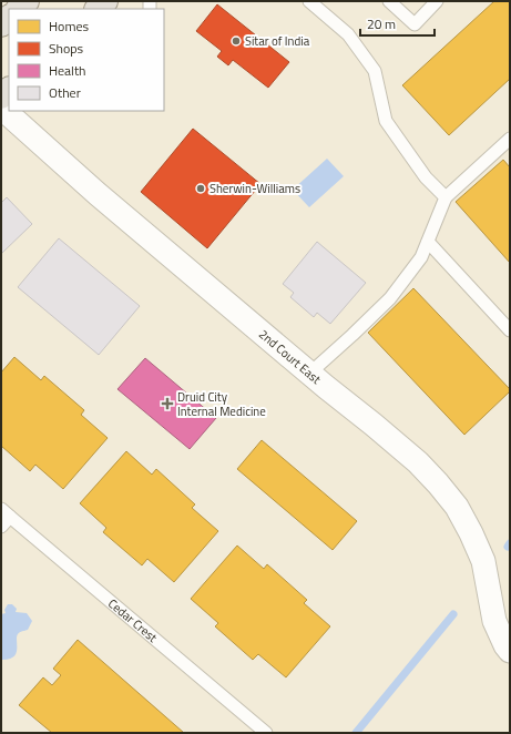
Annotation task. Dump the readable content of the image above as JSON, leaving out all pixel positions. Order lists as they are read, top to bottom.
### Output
{
  "streets": {
    "street": ["2nd Court East"],
    "lane": ["Cedar Crest"]
  },
  "places": {
    "other": ["Sitar of India", "Sherwin-Williams"],
    "health": ["Druid City Internal Medicine"]
  },
  "legend": [
    "Homes",
    "Shops",
    "Health",
    "Other"
  ],
  "scale_bar": "20 m"
}
